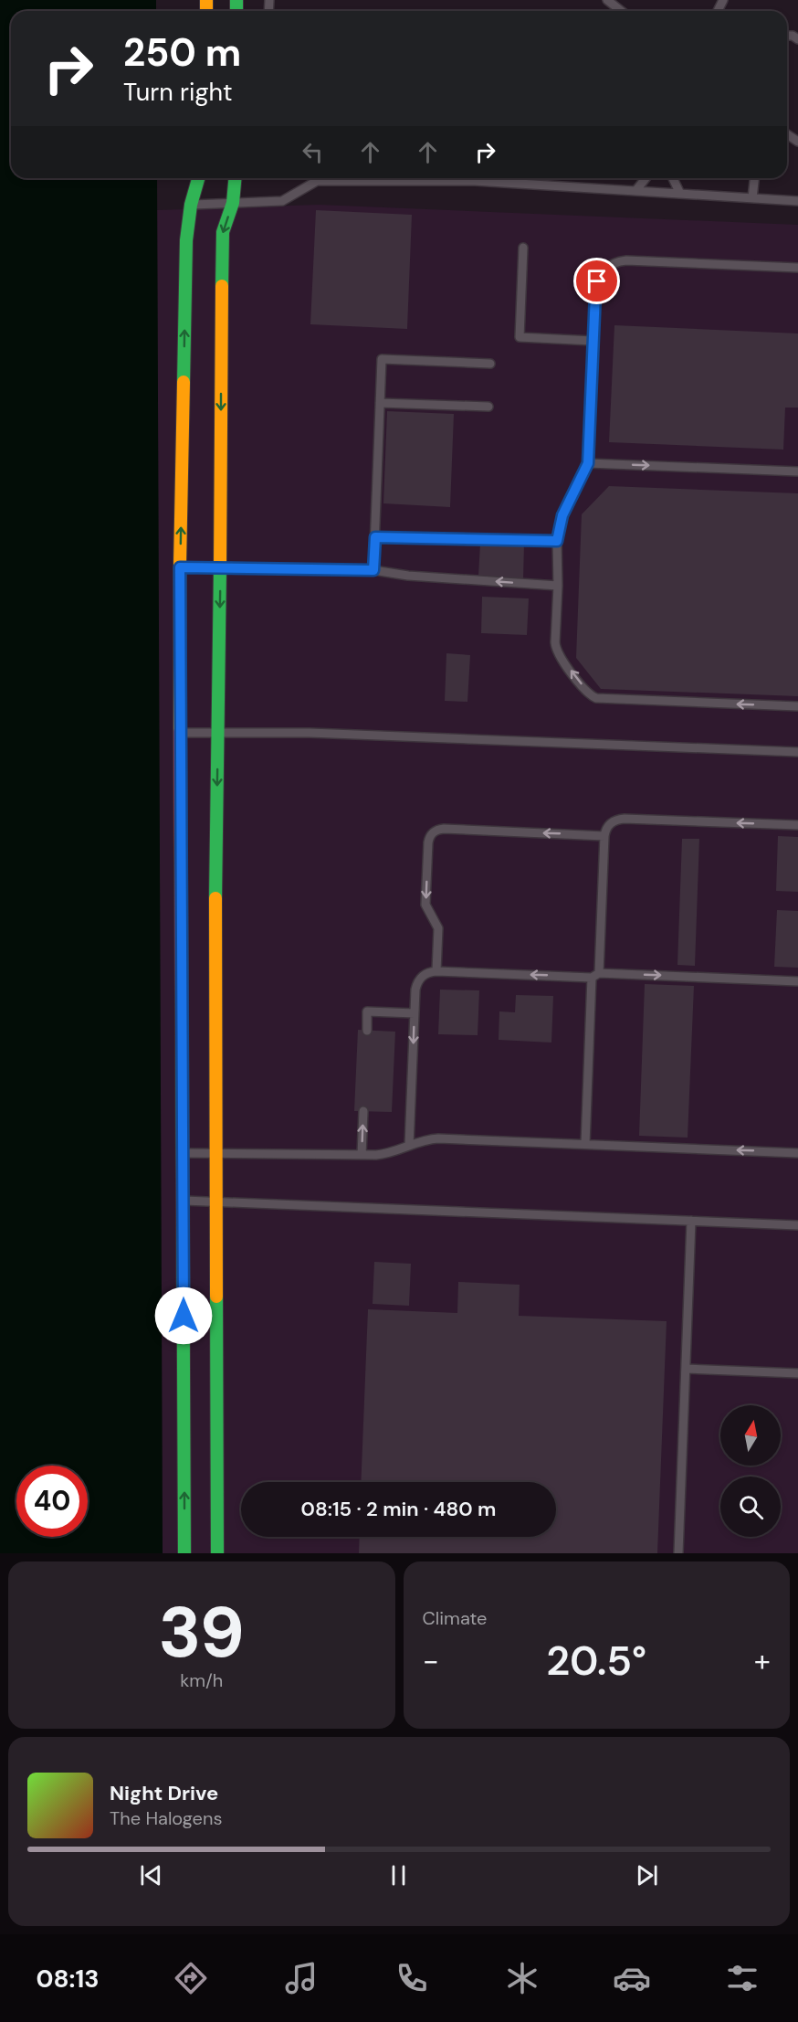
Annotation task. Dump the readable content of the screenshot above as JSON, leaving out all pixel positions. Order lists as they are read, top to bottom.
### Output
{
  "north": "top",
  "page": {
    "turn": ["250 m", "Turn right"],
    "limit": "40",
    "trip": "08:15 · 2 min · 480 m",
    "tile": [
      ["39", "km/h"],
      "Climate"
    ],
    "heat": ["−", "20.5°", "+"],
    "song": ["Night Drive", "The Halogens"],
    "tabs": "08:13"
  }
}
